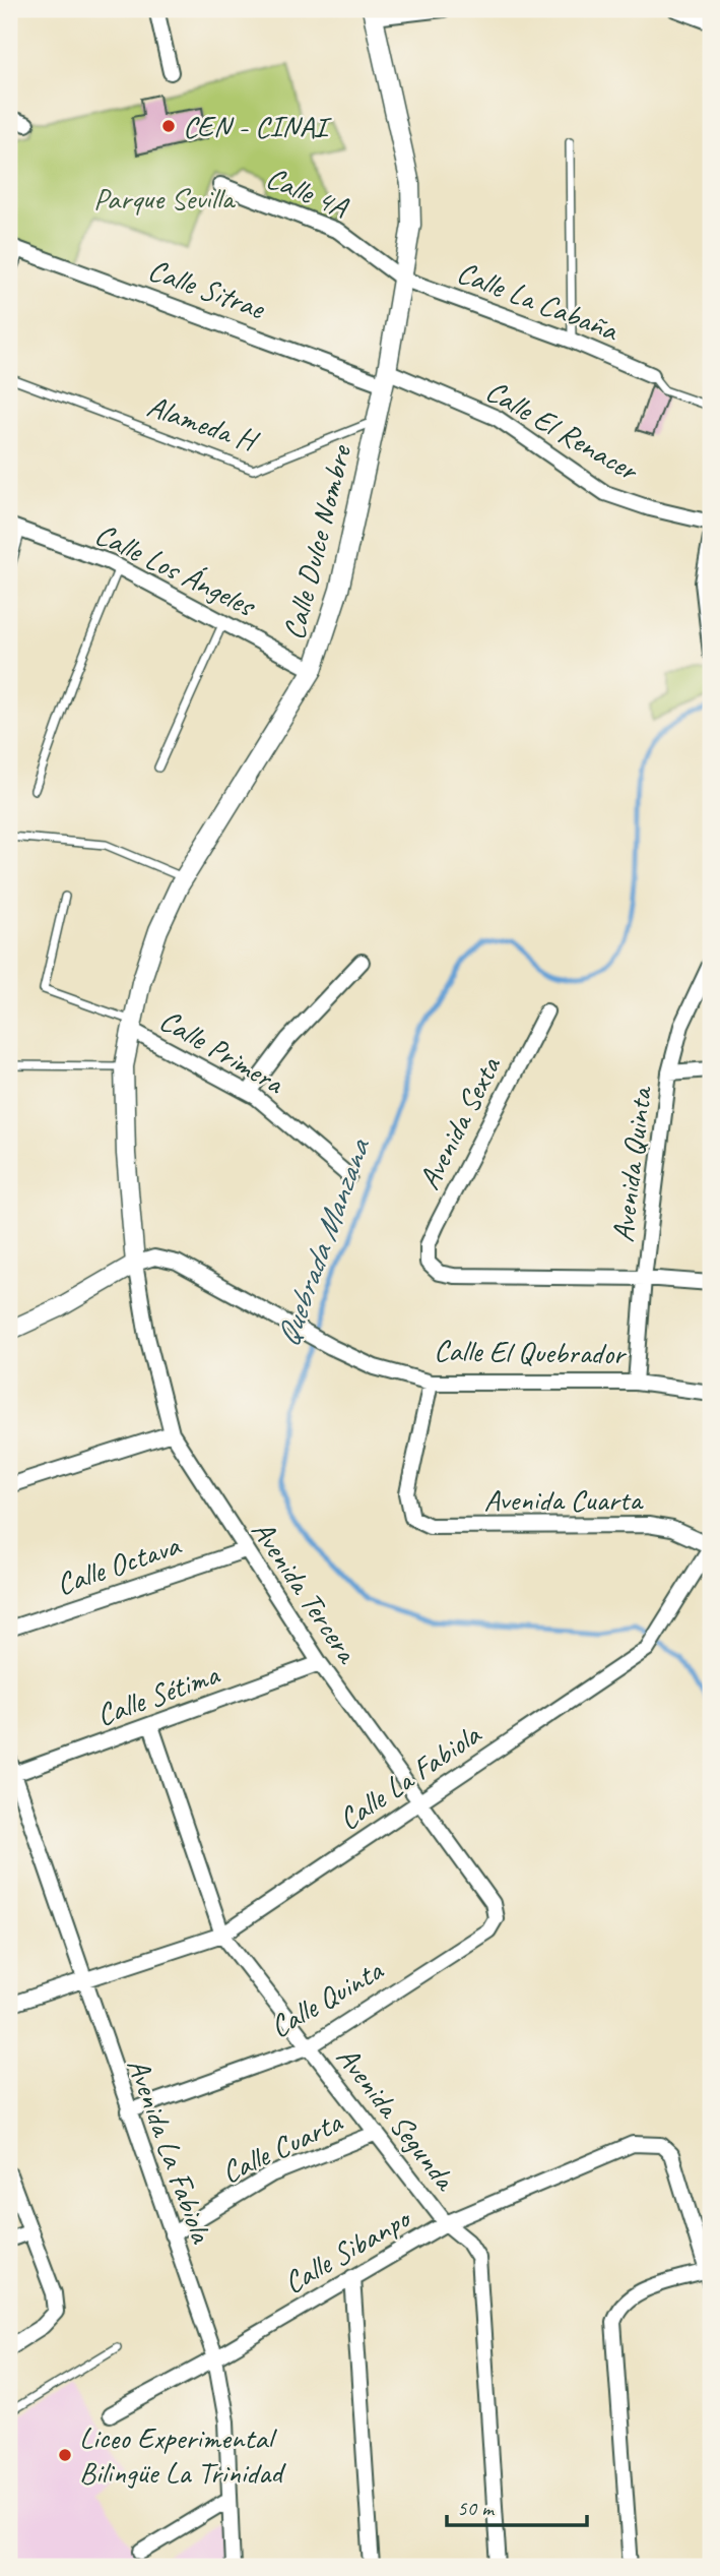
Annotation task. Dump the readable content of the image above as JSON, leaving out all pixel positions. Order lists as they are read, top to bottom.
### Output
{
  "streets": {
    "street": [
      "Calle 4A",
      "Calle Sitrae",
      "Calle La Cabaña",
      "Calle El Renacer",
      "Calle Dulce Nombre",
      "Calle Los Ángeles",
      "Calle Primera",
      "Avenida Sexta",
      "Avenida Quinta",
      "Calle El Quebrador",
      "Avenida Cuarta",
      "Calle Octava",
      "Avenida Tercera",
      "Calle Sétima",
      "Calle La Fabiola",
      "Calle Quinta",
      "Avenida Segunda",
      "Calle Cuarta",
      "Avenida La Fabiola",
      "Calle Sibanpo"
    ],
    "lane": ["Alameda H"]
  },
  "crossings": [
    ["Calle 4A", "Calle La Cabaña"],
    ["Calle 4A", "Calle Dulce Nombre"],
    ["Calle Sitrae", "Calle El Renacer"],
    ["Calle Sitrae", "Calle Dulce Nombre"],
    ["Calle La Cabaña", "Calle Dulce Nombre"],
    ["Alameda H", "Calle Dulce Nombre"],
    ["Calle Dulce Nombre", "Calle Los Ángeles"],
    ["Calle Dulce Nombre", "Calle Primera"],
    ["Calle Dulce Nombre", "Calle El Quebrador"],
    ["Calle Dulce Nombre", "Avenida Tercera"],
    ["Avenida Sexta", "Avenida Quinta"],
    ["Avenida Quinta", "Calle El Quebrador"],
    ["Calle El Quebrador", "Avenida Cuarta"],
    ["Calle El Quebrador", "Avenida Tercera"],
    ["Avenida Cuarta", "Calle La Fabiola"],
    ["Calle Octava", "Avenida Tercera"],
    ["Avenida Tercera", "Calle Sétima"],
    ["Avenida Tercera", "Calle La Fabiola"],
    ["Avenida Tercera", "Calle Quinta"],
    ["Calle Sétima", "Avenida Segunda"],
    ["Calle Sétima", "Avenida La Fabiola"],
    ["Calle La Fabiola", "Avenida Segunda"],
    ["Calle La Fabiola", "Avenida La Fabiola"],
    ["Calle Quinta", "Avenida Segunda"],
    ["Calle Quinta", "Avenida La Fabiola"],
    ["Avenida Segunda", "Calle Cuarta"],
    ["Avenida Segunda", "Calle Sibanpo"],
    ["Calle Cuarta", "Avenida La Fabiola"],
    ["Avenida La Fabiola", "Calle Sibanpo"]
  ],
  "water": ["Quebrada Manzana"],
  "parks": ["Parque Sevilla"],
  "places": ["CEN - CINAI", "Liceo Experimental Bilingüe La Trinidad"],
  "scale_bar": "50 m"
}
